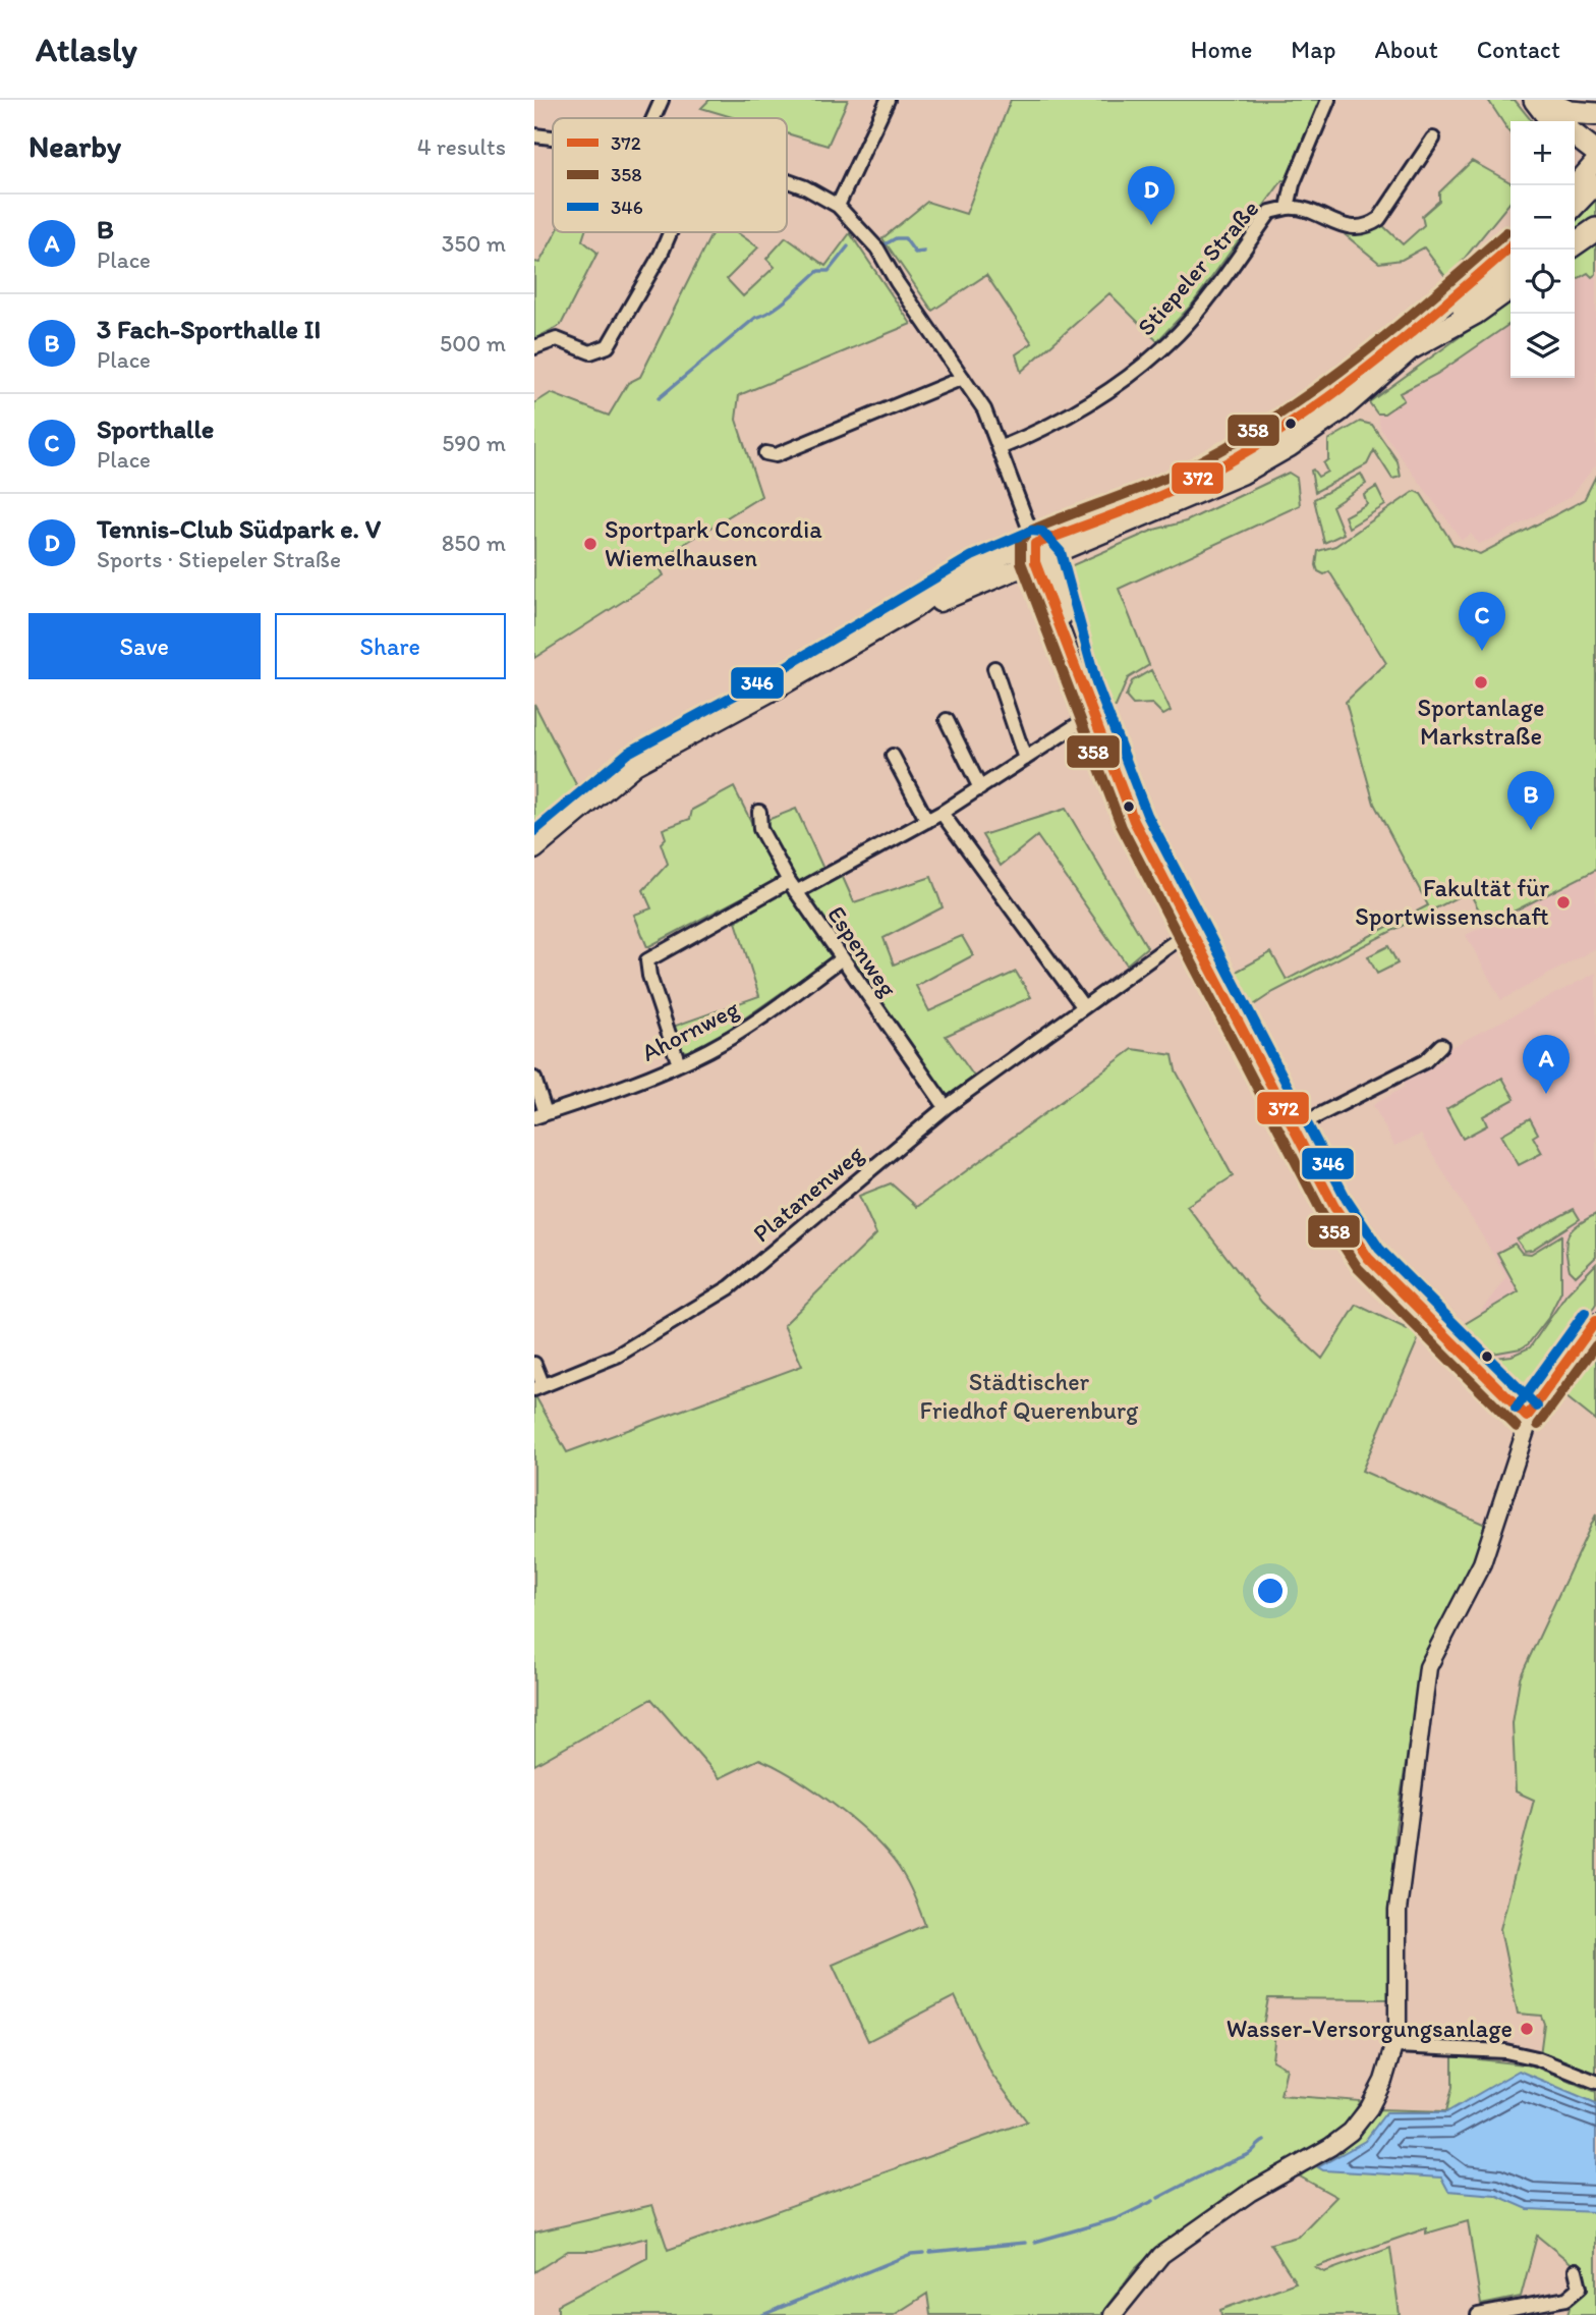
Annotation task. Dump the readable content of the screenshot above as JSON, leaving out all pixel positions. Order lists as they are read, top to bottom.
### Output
{
  "streets": {
    "street": [
      "Stiepeler Straße",
      "Espenweg",
      "Ahornweg",
      "Platanenweg"
    ]
  },
  "crossings": [
    ["Espenweg", "Ahornweg"],
    ["Espenweg", "Platanenweg"]
  ],
  "parks": ["Städtischer Friedhof Querenburg"],
  "places": [
    "Sportpark Concordia Wiemelhausen",
    "Sportanlage Markstraße",
    "Fakultät für Sportwissenschaft",
    "Wasser-Versorgungsanlage"
  ],
  "lines": ["transit line 358", "transit line 372", "transit line 346"],
  "legend": ["372", "358", "346"],
  "page": {
    "header": "Atlasly",
    "nav": [
      "Home",
      "Map",
      "About",
      "Contact"
    ],
    "heading": ["Nearby", "4 results"],
    "map_buttons": ["+", "−"],
    "pins": [
      "D",
      "C",
      "B",
      "A"
    ],
    "list": [
      {
        "mark": "A",
        "name": "B",
        "note": "Place",
        "value": "350 m"
      },
      {
        "mark": "B",
        "name": "3 Fach-Sporthalle II",
        "note": "Place",
        "value": "500 m"
      },
      {
        "mark": "C",
        "name": "Sporthalle",
        "note": "Place",
        "value": "590 m"
      },
      {
        "mark": "D",
        "name": "Tennis-Club Südpark e. V",
        "note": "Sports · Stiepeler Straße",
        "value": "850 m"
      }
    ],
    "buttons": ["Save", "Share"]
  }
}
